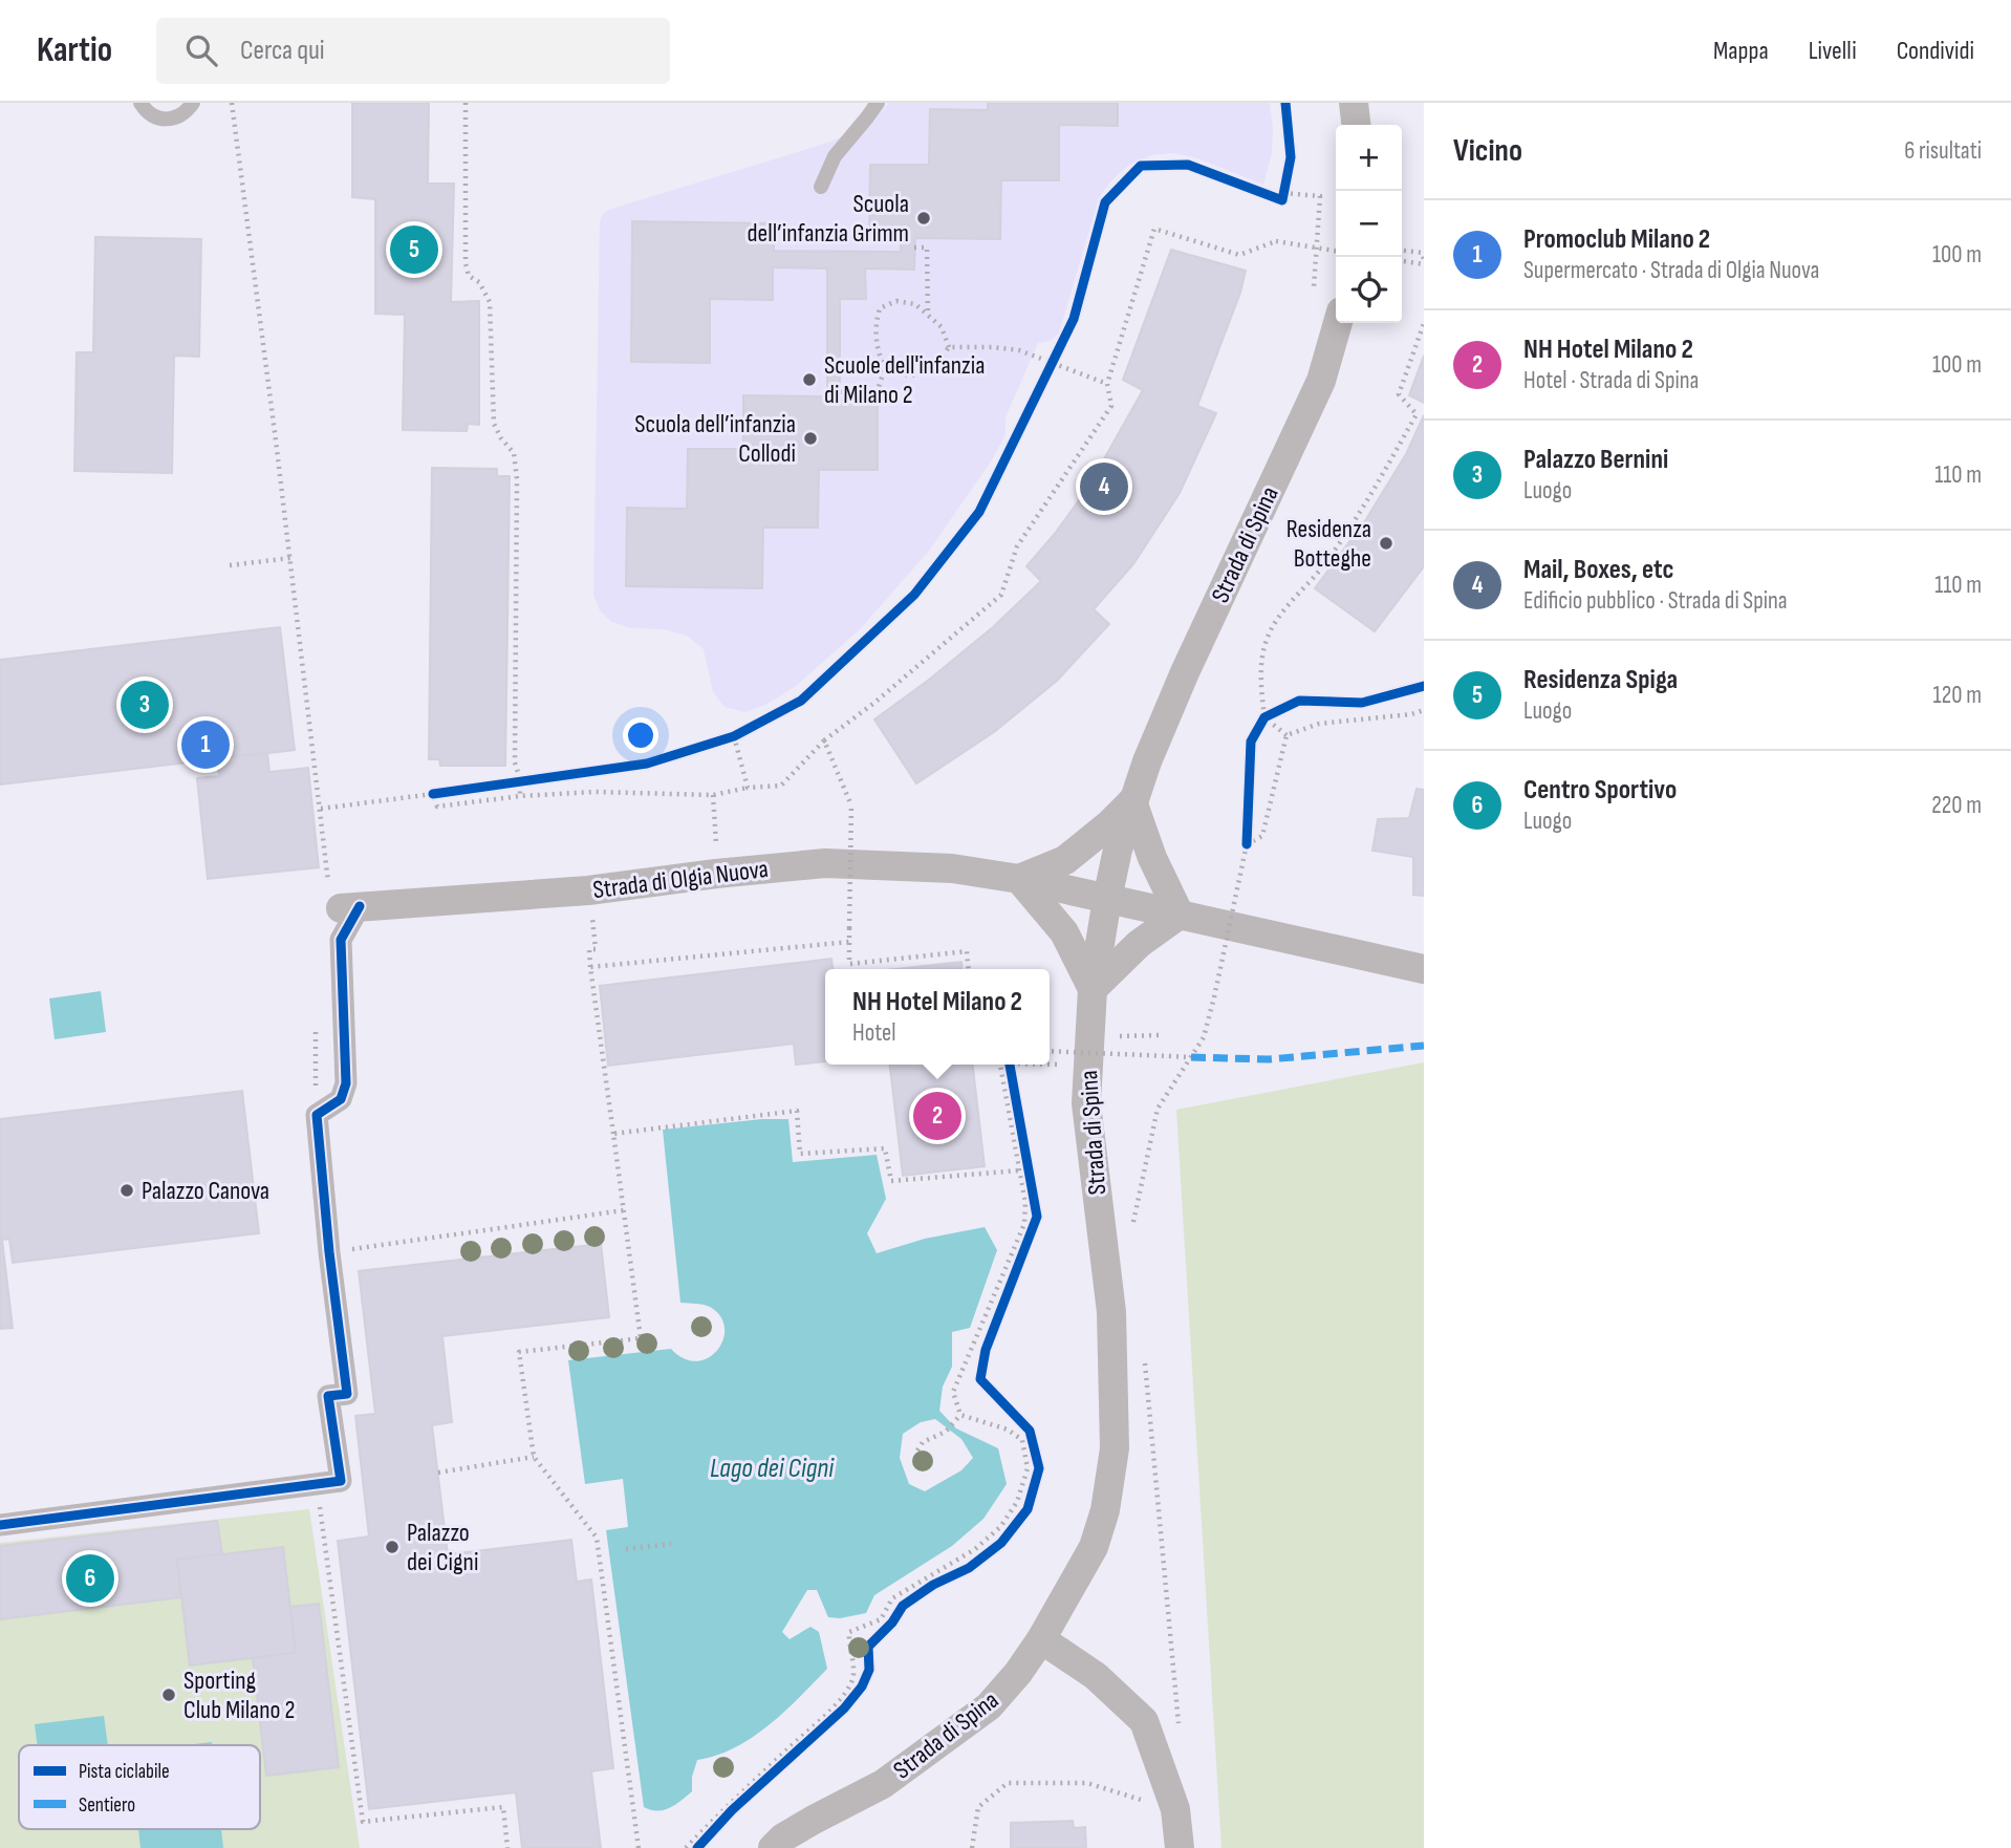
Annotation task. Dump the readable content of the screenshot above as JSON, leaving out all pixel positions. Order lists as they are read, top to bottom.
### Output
{
  "streets": {
    "street": ["Strada di Spina", "Strada di Olgia Nuova"]
  },
  "crossings": [
    ["Strada di Spina", "Strada di Olgia Nuova"]
  ],
  "water": ["Lago dei Cigni"],
  "places": [
    "Scuola dell’infanzia Grimm",
    "Scuole dell'infanzia di Milano 2",
    "Scuola dell’infanzia Collodi",
    "Residenza Botteghe",
    "Palazzo Canova",
    "Palazzo dei Cigni",
    "Sporting Club Milano 2"
  ],
  "legend": ["Pista ciclabile", "Sentiero"],
  "page": {
    "header": "Kartio",
    "search": "Cerca qui",
    "nav": ["Mappa", "Livelli", "Condividi"],
    "heading": ["Vicino", "6 risultati"],
    "map_buttons": ["+", "−"],
    "list": [
      {
        "mark": "1",
        "name": "Promoclub Milano 2",
        "note": "Supermercato · Strada di Olgia Nuova",
        "value": "100 m"
      },
      {
        "mark": "2",
        "name": "NH Hotel Milano 2",
        "note": "Hotel · Strada di Spina",
        "value": "100 m"
      },
      {
        "mark": "3",
        "name": "Palazzo Bernini",
        "note": "Luogo",
        "value": "110 m"
      },
      {
        "mark": "4",
        "name": "Mail, Boxes, etc",
        "note": "Edificio pubblico · Strada di Spina",
        "value": "110 m"
      },
      {
        "mark": "5",
        "name": "Residenza Spiga",
        "note": "Luogo",
        "value": "120 m"
      },
      {
        "mark": "6",
        "name": "Centro Sportivo",
        "note": "Luogo",
        "value": "220 m"
      }
    ],
    "pins": [
      "5",
      "4",
      "3",
      "1",
      "2",
      "6"
    ],
    "popup": ["NH Hotel Milano 2", "Hotel"]
  }
}
